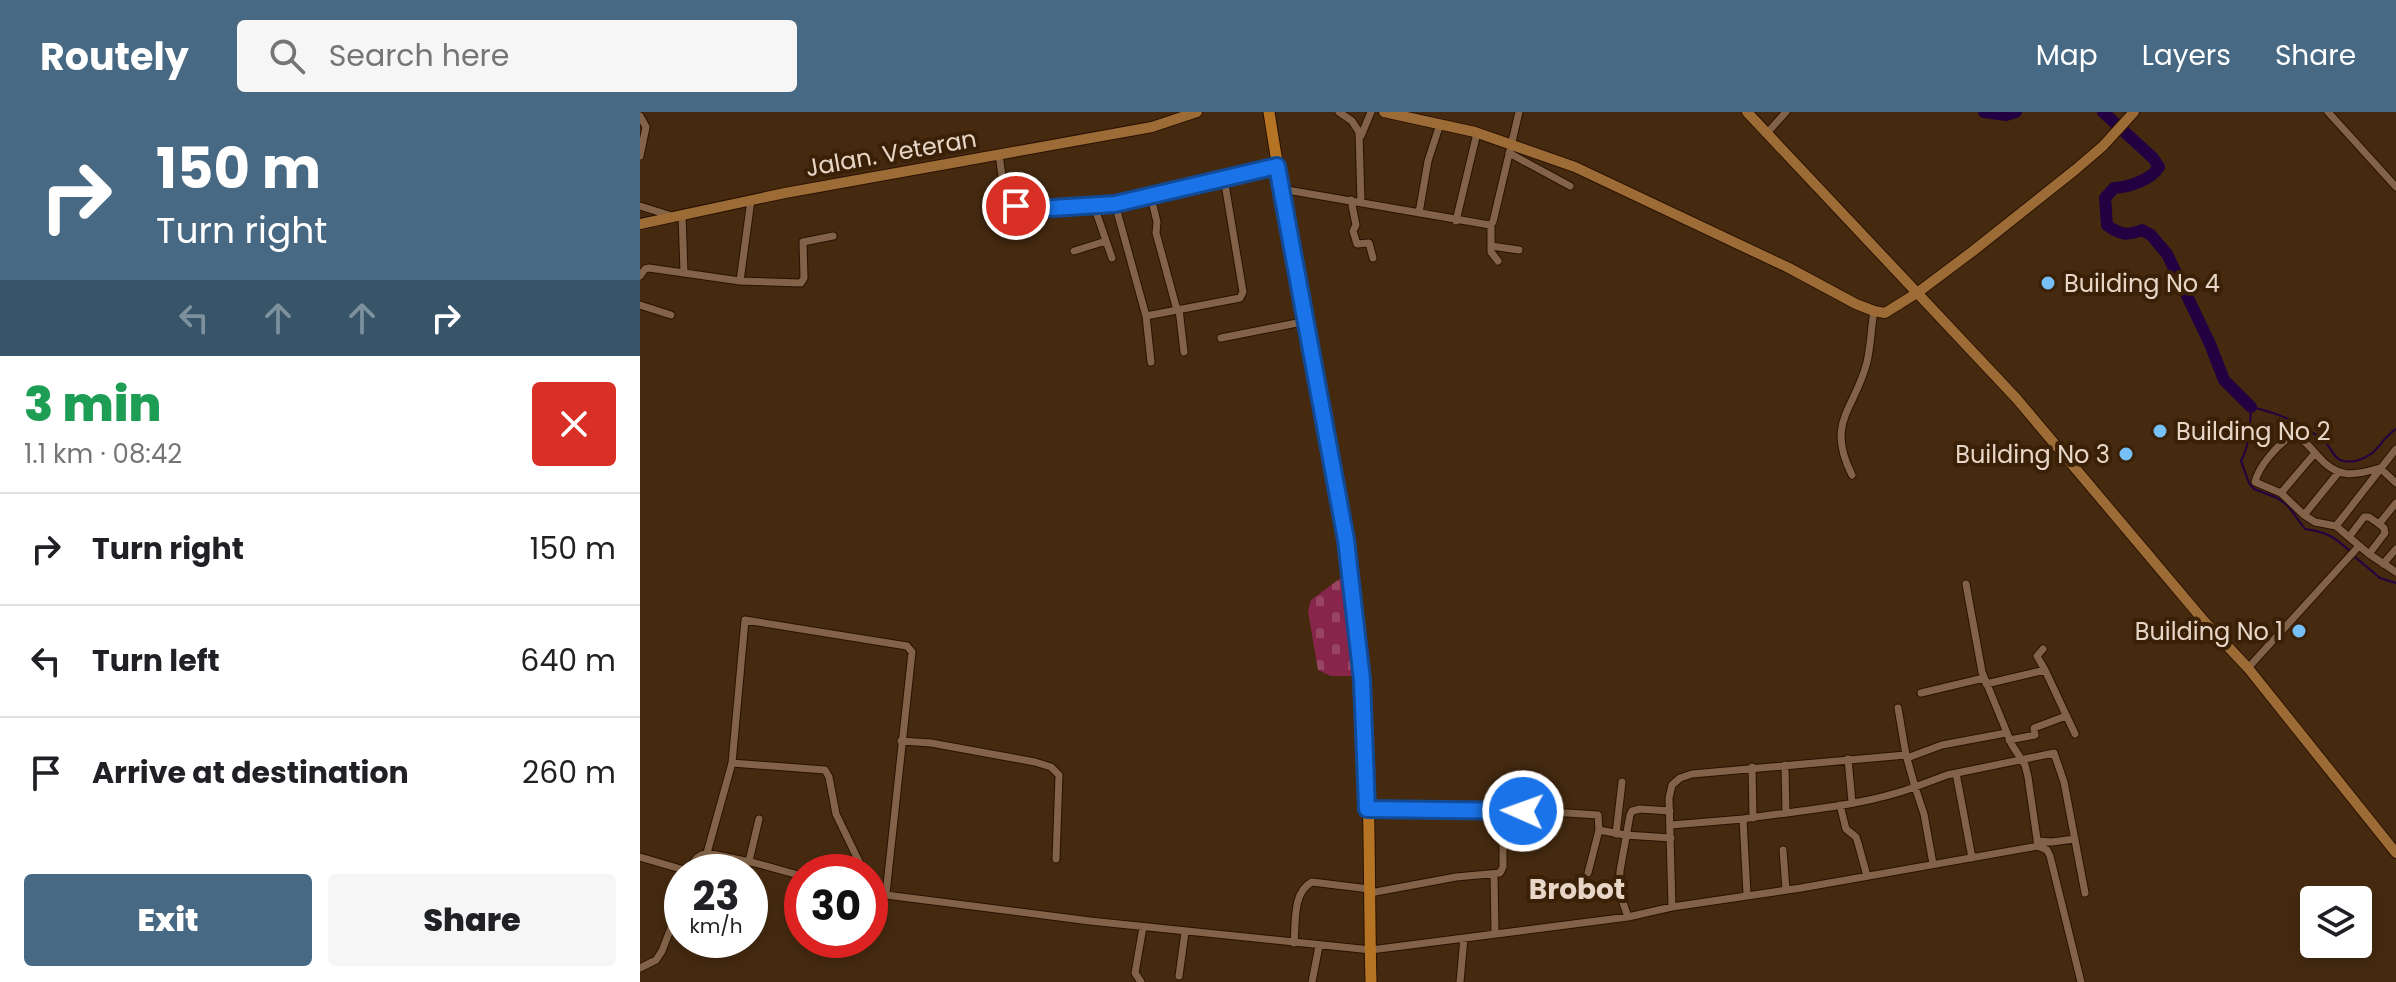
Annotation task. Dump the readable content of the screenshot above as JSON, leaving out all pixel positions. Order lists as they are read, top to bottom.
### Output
{
  "streets": {
    "street": ["Jalan. Veteran"]
  },
  "districts": ["Brobot"],
  "places": [
    "Building No 4",
    "Building No 2",
    "Building No 3",
    "Building No 1"
  ],
  "page": {
    "header": "Routely",
    "search": "Search here",
    "nav": ["Map", "Layers", "Share"],
    "turn": ["150 m", "Turn right"],
    "heading": ["3 min", "1.1 km · 08:42"],
    "list": [
      {
        "name": "Turn right",
        "value": "150 m"
      },
      {
        "name": "Turn left",
        "value": "640 m"
      },
      {
        "name": "Arrive at destination",
        "value": "260 m"
      }
    ],
    "speed": "23 km/h",
    "limit": "30",
    "buttons": ["Exit", "Share"]
  }
}
